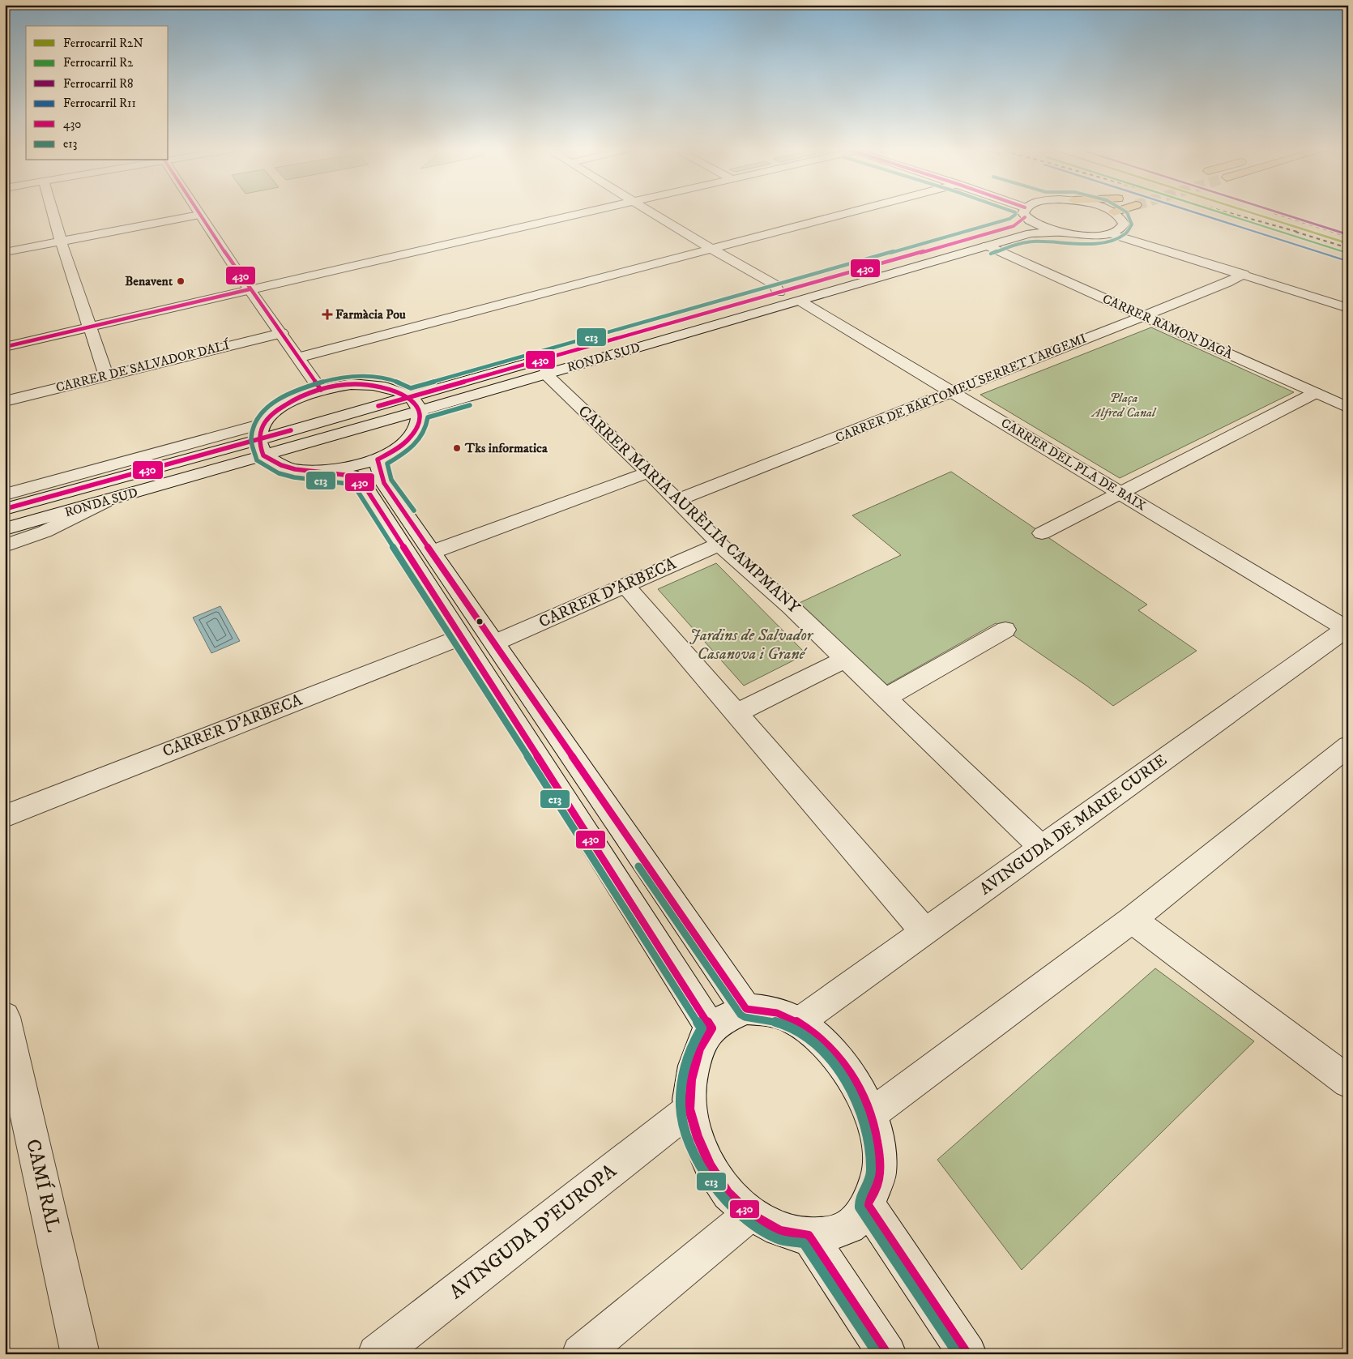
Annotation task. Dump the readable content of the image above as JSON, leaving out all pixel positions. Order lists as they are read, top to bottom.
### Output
{
  "streets": {
    "street": [
      "CARRER RAMON DAGÀ",
      "RONDA SUD",
      "CARRER DE SALVADOR DALÍ",
      "CARRER DE BARTOMEU SERRET I ARGEMI",
      "CARRER DEL PLA DE BAIX",
      "CARRER MARIA AURÈLIA CAMPMANY",
      "CARRER D'ARBECA",
      "AVINGUDA DE MARIE CURIE",
      "CAMÍ RAL",
      "AVINGUDA D'EUROPA"
    ]
  },
  "crossings": [
    ["CARRER RAMON DAGÀ", "RONDA SUD"],
    ["CARRER RAMON DAGÀ", "CARRER DE BARTOMEU SERRET I ARGEMI"],
    ["RONDA SUD", "CARRER DEL PLA DE BAIX"],
    ["RONDA SUD", "CARRER MARIA AURÈLIA CAMPMANY"],
    ["CARRER DE BARTOMEU SERRET I ARGEMI", "CARRER DEL PLA DE BAIX"],
    ["CARRER DE BARTOMEU SERRET I ARGEMI", "CARRER MARIA AURÈLIA CAMPMANY"],
    ["CARRER DEL PLA DE BAIX", "AVINGUDA DE MARIE CURIE"],
    ["CARRER MARIA AURÈLIA CAMPMANY", "CARRER D'ARBECA"],
    ["CARRER MARIA AURÈLIA CAMPMANY", "AVINGUDA DE MARIE CURIE"]
  ],
  "parks": ["Plaça Alfred Canal", "Jardins de Salvador Casanova i Grané"],
  "places": {
    "other": ["Benavent", "Tks informatica"],
    "health": ["Farmàcia Pou"]
  },
  "lines": [
    "rail line R2N",
    "rail line R2",
    "rail line R8",
    "rail line R11",
    "transit line 430",
    "transit line e13"
  ],
  "legend": [
    "Ferrocarril R2N",
    "Ferrocarril R2",
    "Ferrocarril R8",
    "Ferrocarril R11",
    "430",
    "e13"
  ]
}
